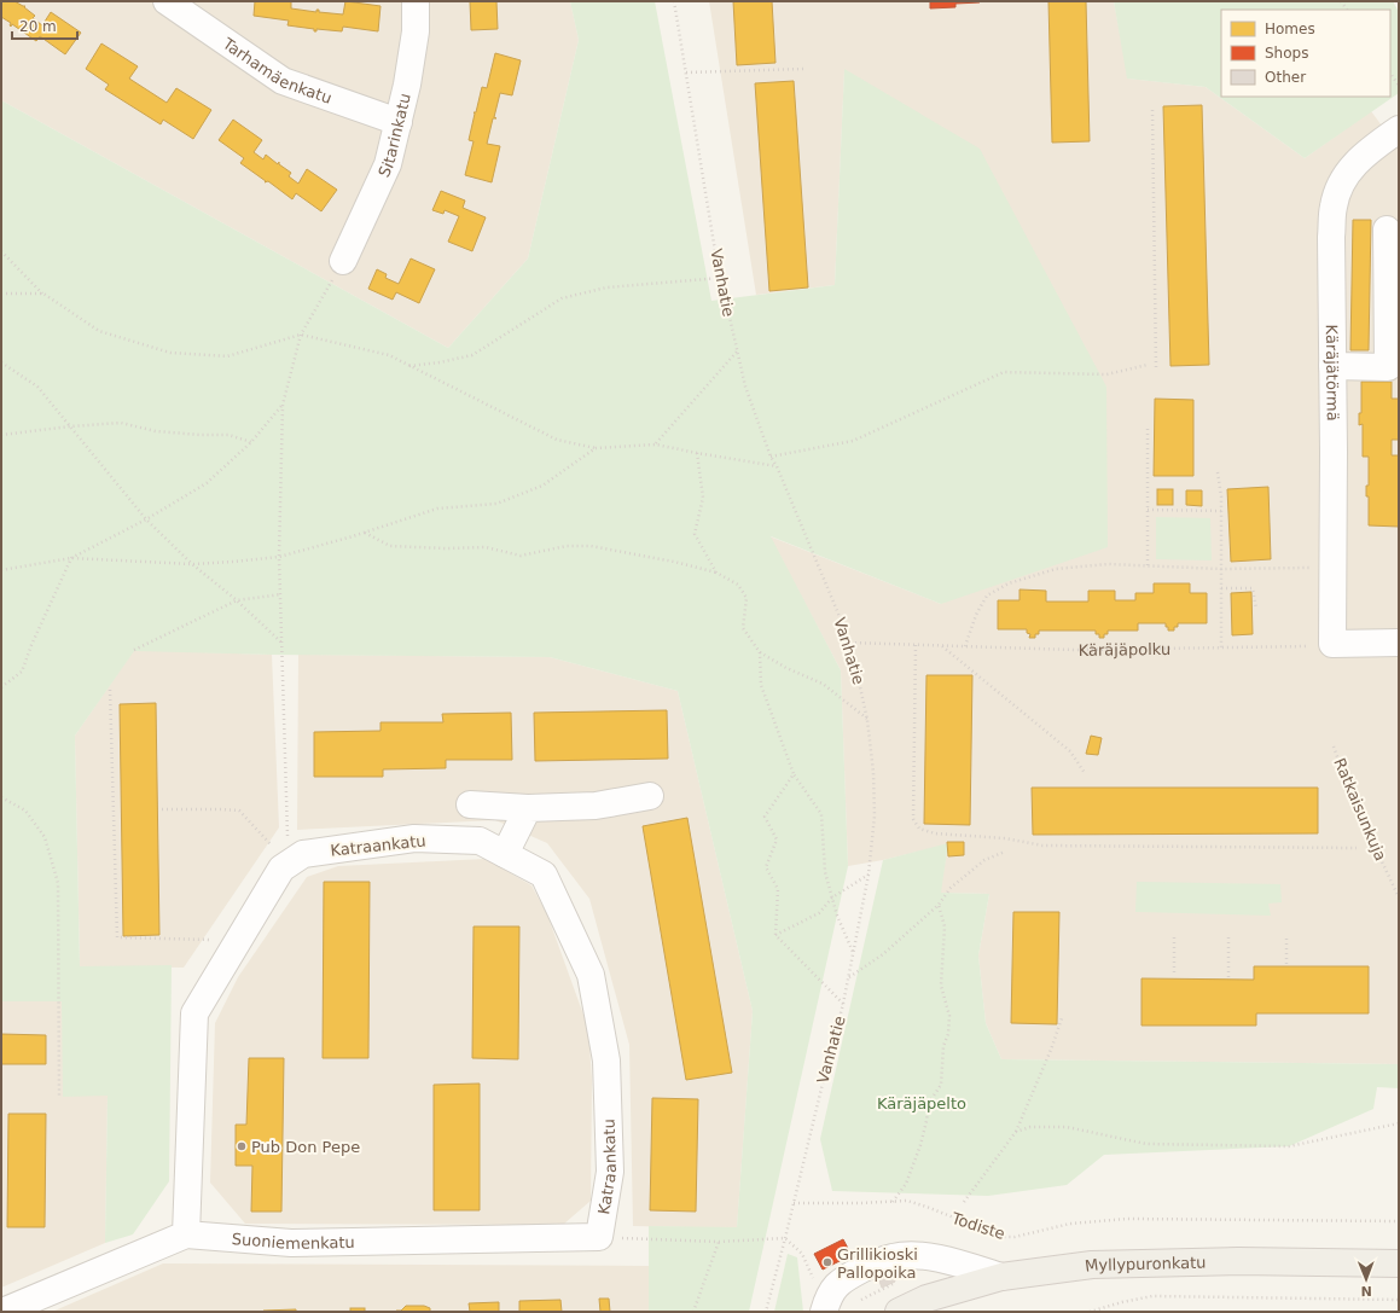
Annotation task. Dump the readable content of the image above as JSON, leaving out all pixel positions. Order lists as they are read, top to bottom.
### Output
{
  "streets": {
    "main road": ["Myllypuronkatu"],
    "street": [
      "Tarhamäenkatu",
      "Sitarinkatu",
      "Käräjätörmä",
      "Katraankatu",
      "Suoniemenkatu"
    ],
    "path": [
      "Vanhatie",
      "Käräjäpolku",
      "Ratkaisunkuja",
      "Todiste"
    ]
  },
  "crossings": [
    ["Tarhamäenkatu", "Sitarinkatu"],
    ["Vanhatie", "Käräjäpolku"],
    ["Vanhatie", "Todiste"],
    ["Käräjätörmä", "Käräjäpolku"],
    ["Katraankatu", "Suoniemenkatu"]
  ],
  "parks": ["Käräjäpelto"],
  "places": ["Pub Don Pepe", "Grillikioski Pallopoika"],
  "legend": ["Homes", "Shops", "Other"],
  "scale_bar": "20 m",
  "north": "bottom"
}
